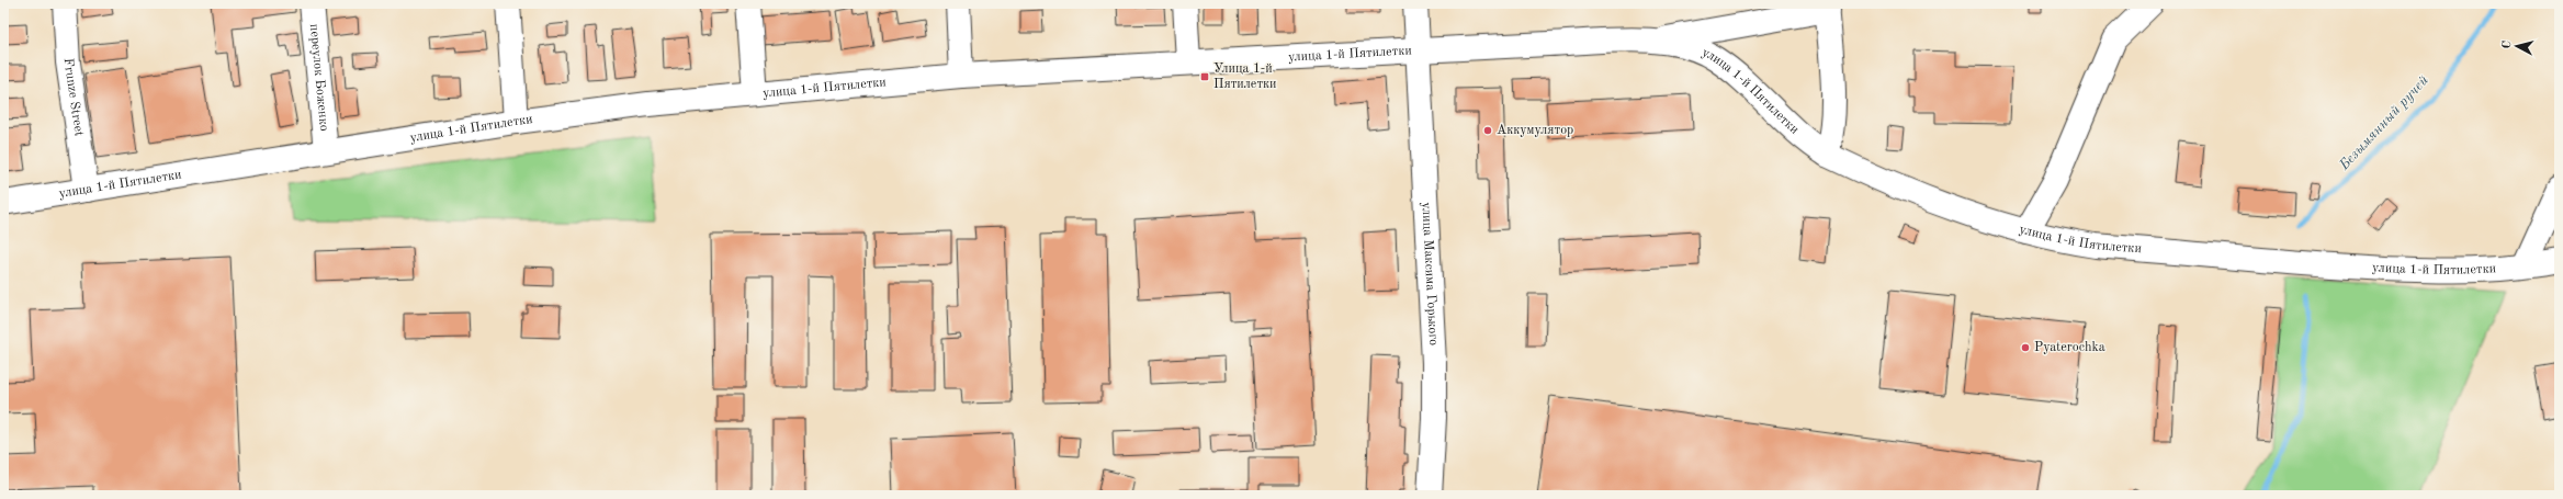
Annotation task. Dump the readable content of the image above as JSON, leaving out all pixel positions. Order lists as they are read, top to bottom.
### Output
{
  "streets": {
    "street": [
      "улица 1-й Пятилетки",
      "переулок Боженко",
      "Frunze Street",
      "улица Максима Горького"
    ]
  },
  "crossings": [
    ["улица 1-й Пятилетки", "переулок Боженко"],
    ["улица 1-й Пятилетки", "Frunze Street"],
    ["улица 1-й Пятилетки", "улица Максима Горького"]
  ],
  "water": ["Безымянный ручей"],
  "places": {
    "transit": ["Улица 1-й Пятилетки"],
    "other": ["Аккумулятор", "Pyaterochka"]
  },
  "north": "left"
}
